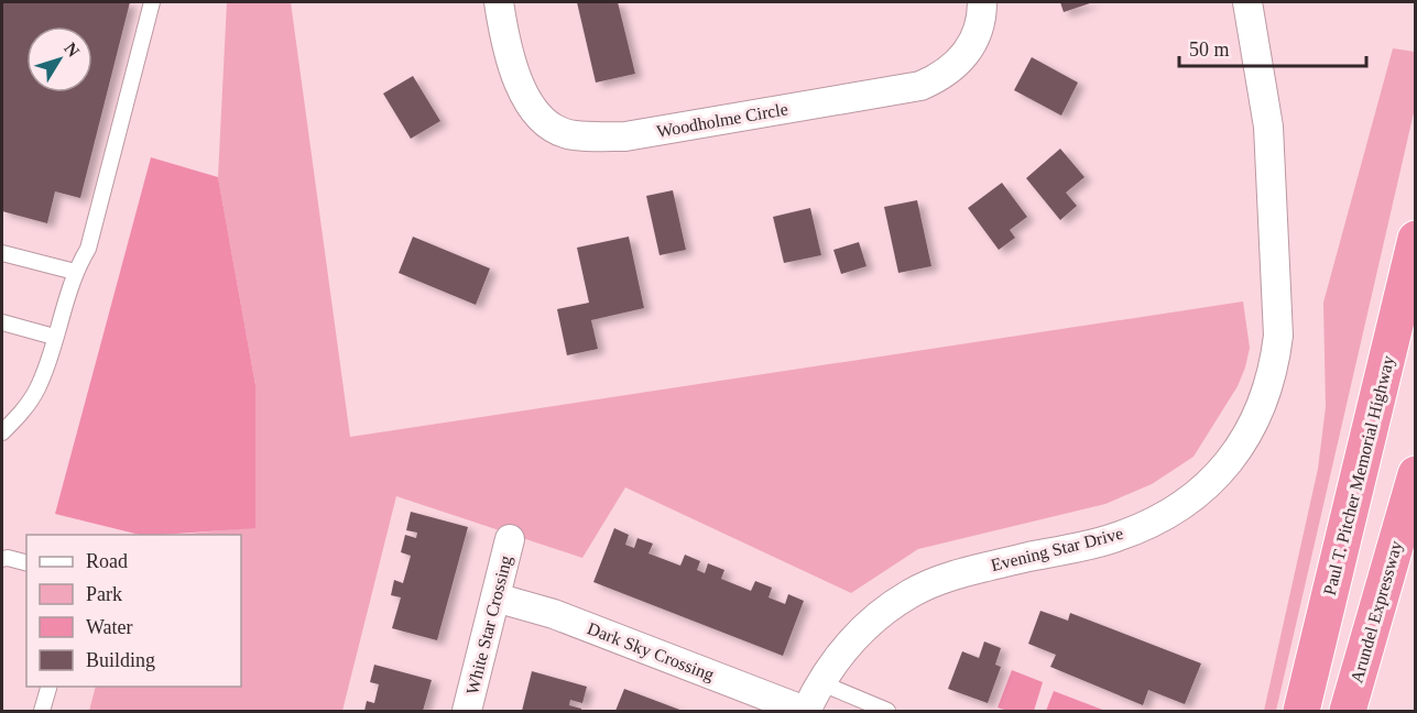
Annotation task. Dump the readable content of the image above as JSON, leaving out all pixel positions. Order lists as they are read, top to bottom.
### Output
{
  "streets": {
    "highway": ["Paul T. Pitcher Memorial Highway", "Arundel Expressway"],
    "street": [
      "Woodholme Circle",
      "Evening Star Drive",
      "White Star Crossing",
      "Dark Sky Crossing"
    ]
  },
  "crossings": [
    ["Evening Star Drive", "Dark Sky Crossing"],
    ["White Star Crossing", "Dark Sky Crossing"]
  ],
  "legend": [
    "Road",
    "Park",
    "Water",
    "Building"
  ],
  "scale_bar": "50 m",
  "north": "top right"
}
